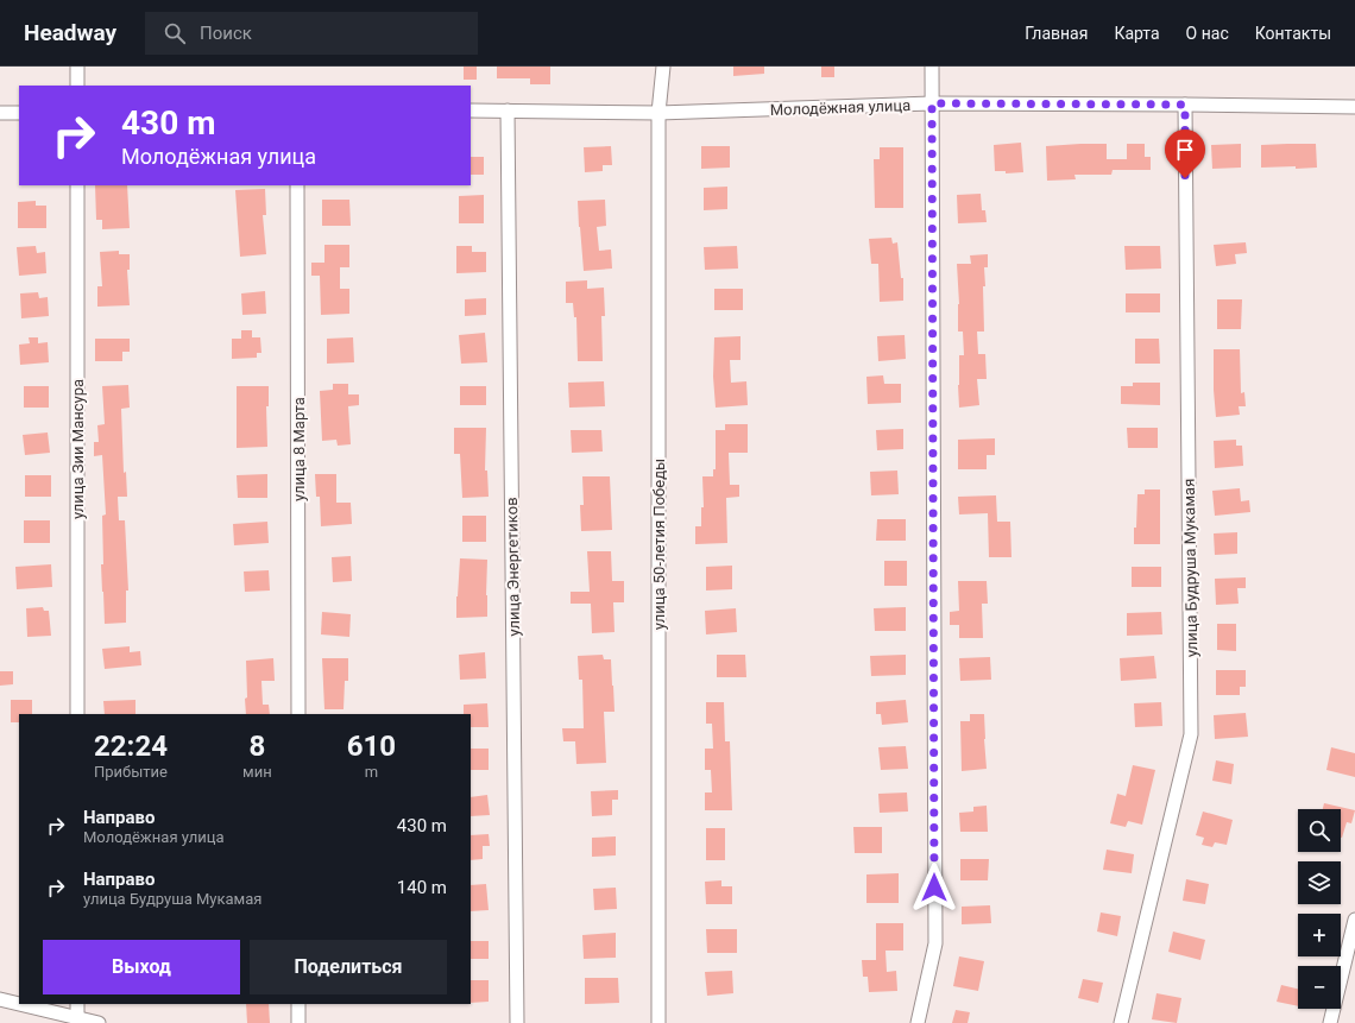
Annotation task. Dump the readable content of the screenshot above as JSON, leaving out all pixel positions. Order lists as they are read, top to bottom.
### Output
{
  "streets": {
    "street": [
      "Молодёжная улица",
      "улица Зии Мансура",
      "улица 8 Марта",
      "улица 50-летия Победы",
      "улица Энергетиков",
      "улица Будруша Мукамая"
    ]
  },
  "crossings": [
    ["Молодёжная улица", "улица 50-летия Победы"],
    ["Молодёжная улица", "улица Энергетиков"],
    ["Молодёжная улица", "улица Будруша Мукамая"]
  ],
  "page": {
    "header": "Headway",
    "search": "Поиск",
    "nav": [
      "Главная",
      "Карта",
      "О нас",
      "Контакты"
    ],
    "turn": ["430 m", "Молодёжная улица"],
    "eta": [
      "22:24",
      "Прибытие",
      "8",
      "мин",
      "610",
      "m"
    ],
    "list": [
      {
        "name": "Направо",
        "note": "Молодёжная улица",
        "value": "430 m"
      },
      {
        "name": "Направо",
        "note": "улица Будруша Мукамая",
        "value": "140 m"
      }
    ],
    "map_buttons": ["+", "−"],
    "buttons": ["Выход", "Поделиться"]
  }
}
